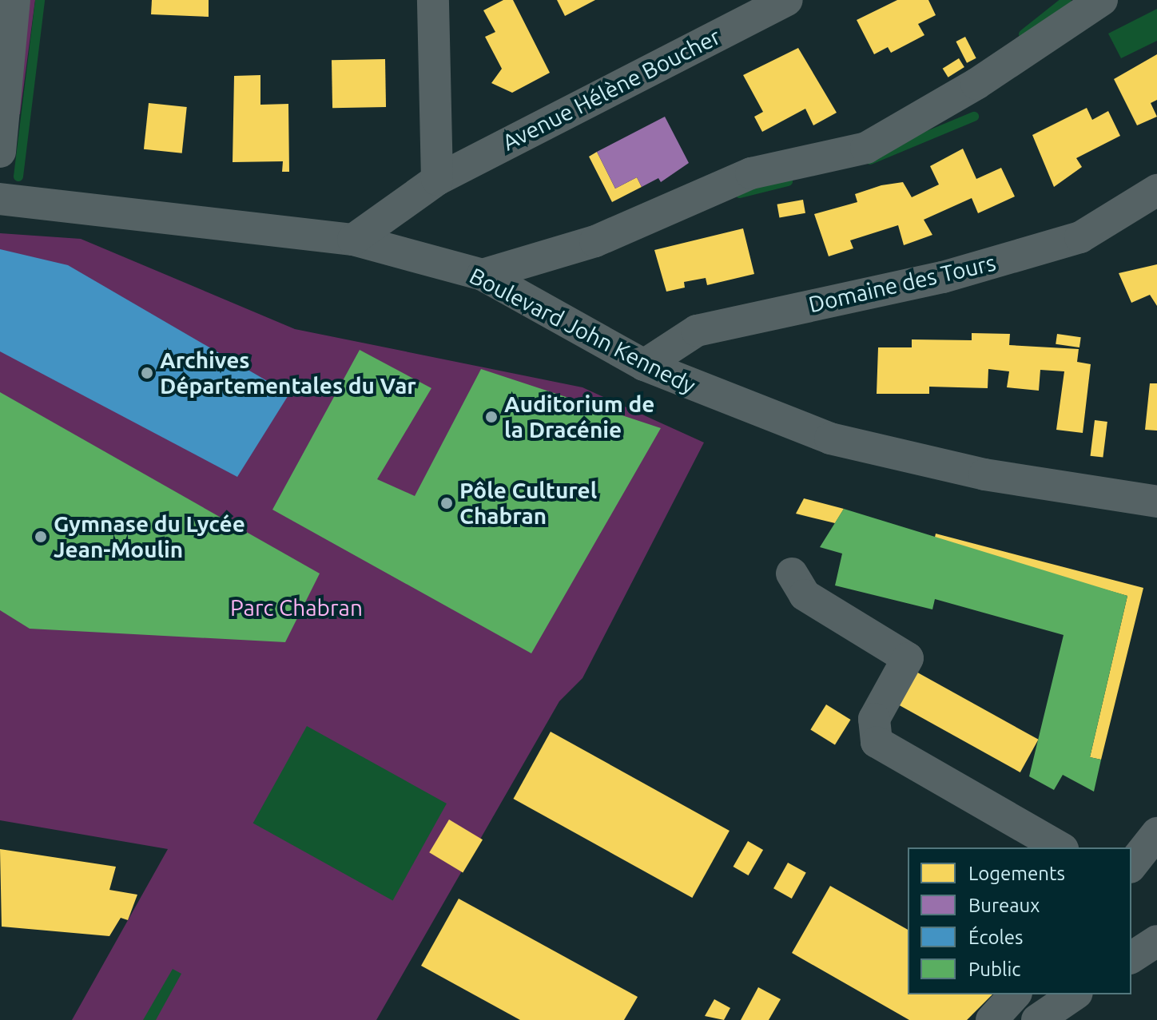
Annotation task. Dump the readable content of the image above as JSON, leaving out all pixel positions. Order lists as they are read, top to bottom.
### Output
{
  "streets": {
    "street": ["Avenue Hélène Boucher", "Domaine des Tours", "Boulevard John Kennedy"]
  },
  "crossings": [
    ["Avenue Hélène Boucher", "Boulevard John Kennedy"],
    ["Domaine des Tours", "Boulevard John Kennedy"]
  ],
  "parks": ["Parc Chabran"],
  "places": [
    "Archives Départementales du Var",
    "Auditorium de la Dracénie",
    "Pôle Culturel Chabran",
    "Gymnase du Lycée Jean-Moulin"
  ],
  "legend": [
    "Logements",
    "Bureaux",
    "Écoles",
    "Public"
  ]
}
